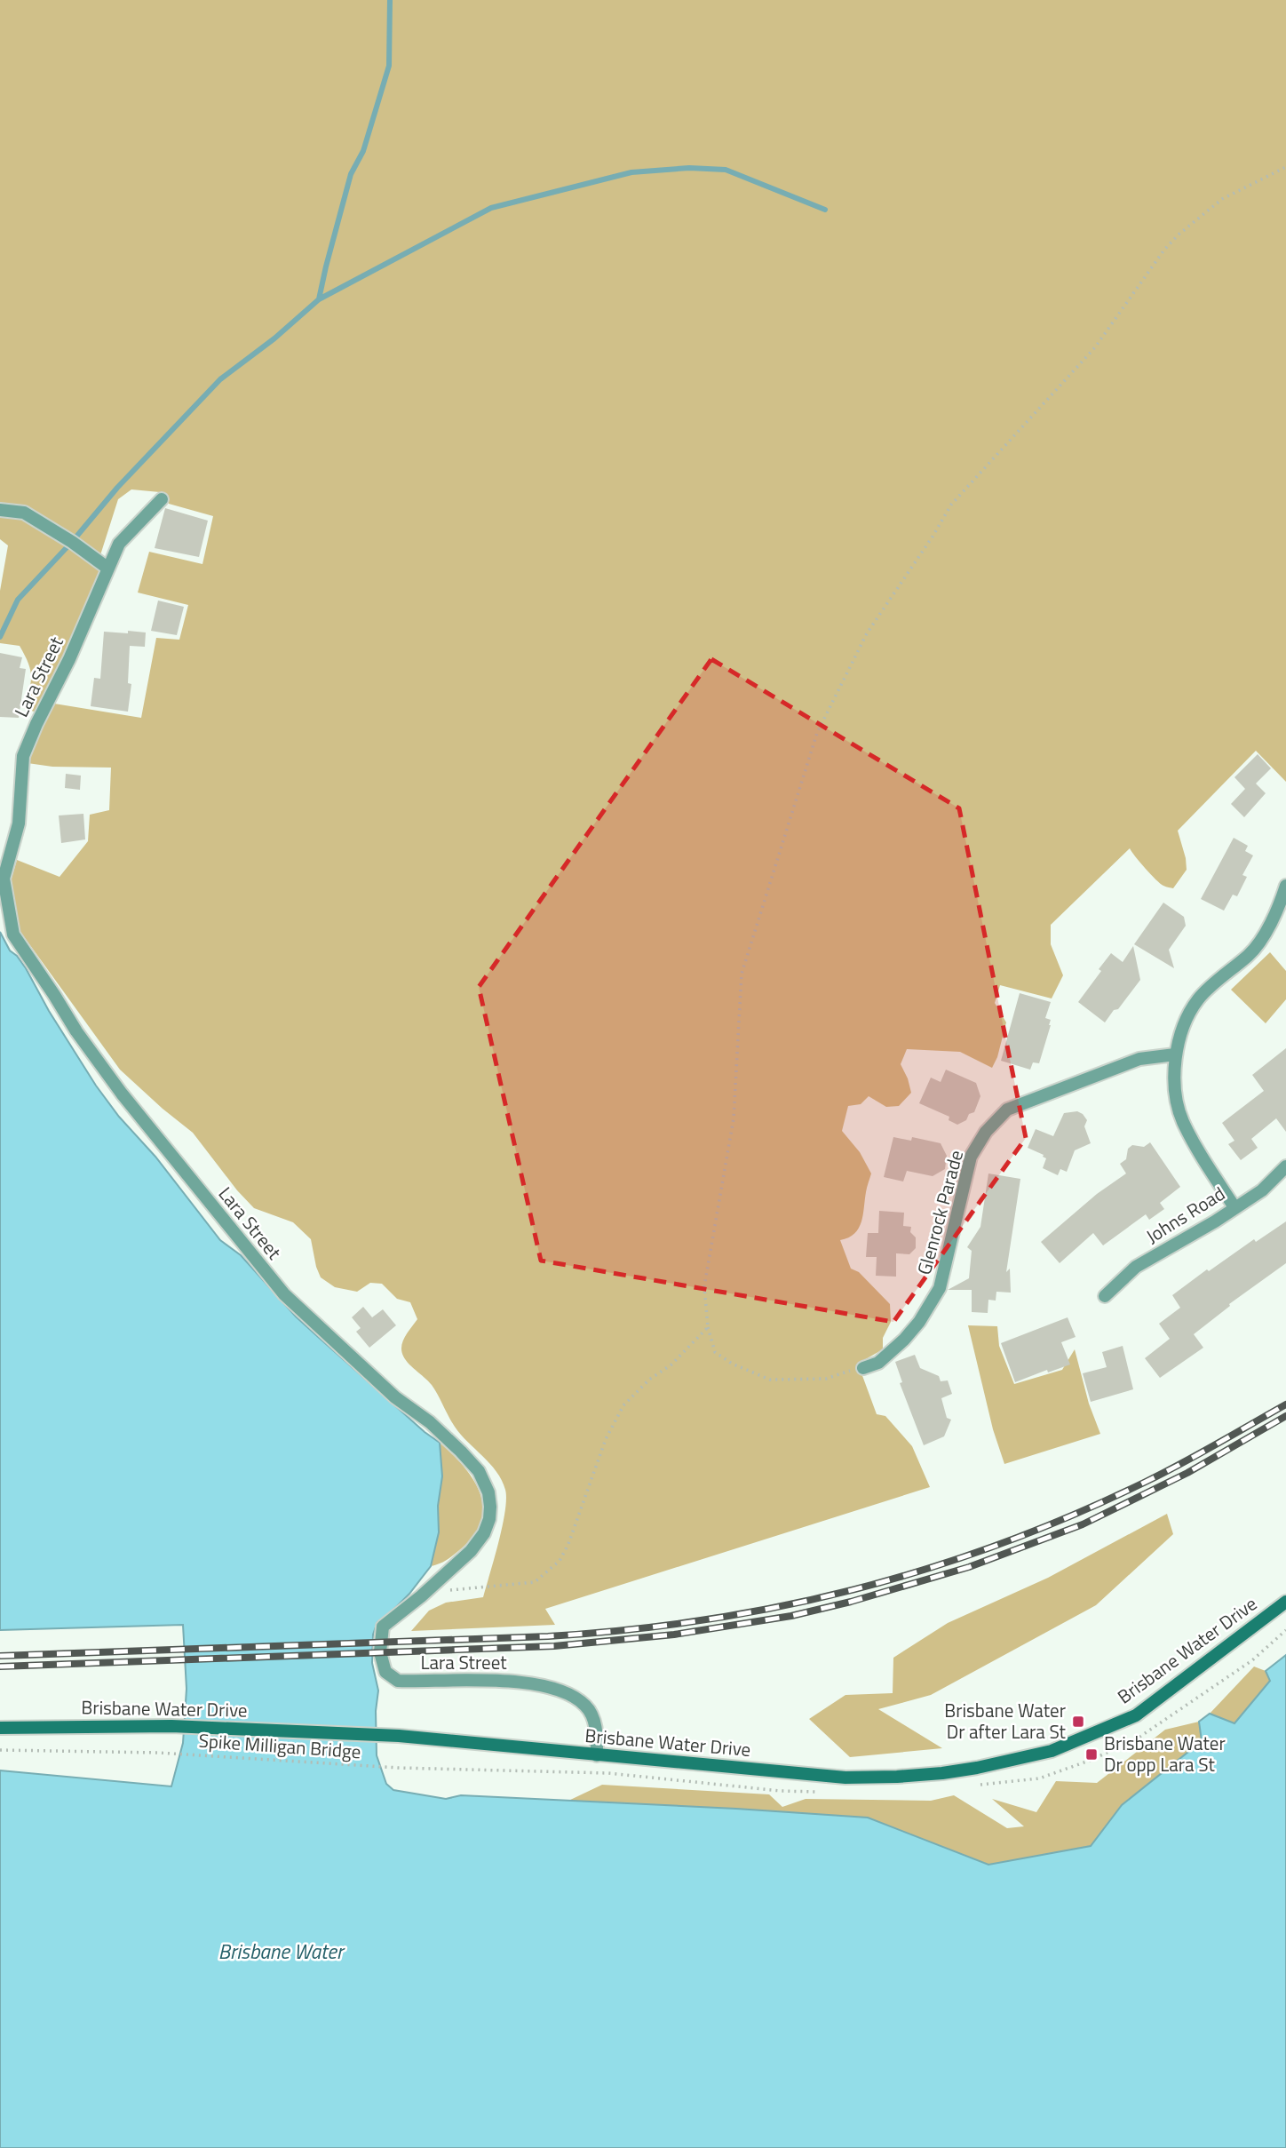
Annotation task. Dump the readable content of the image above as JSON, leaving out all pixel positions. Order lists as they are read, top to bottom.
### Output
{
  "streets": {
    "main road": ["Brisbane Water Drive"],
    "street": ["Lara Street", "Glenrock Parade", "Johns Road"],
    "path": ["Spike Milligan Bridge"]
  },
  "crossings": [
    ["Lara Street", "Brisbane Water Drive"]
  ],
  "water": ["Brisbane Water"],
  "places": {
    "transit": ["Brisbane Water Dr after Lara St", "Brisbane Water Dr opp Lara St"]
  }
}
